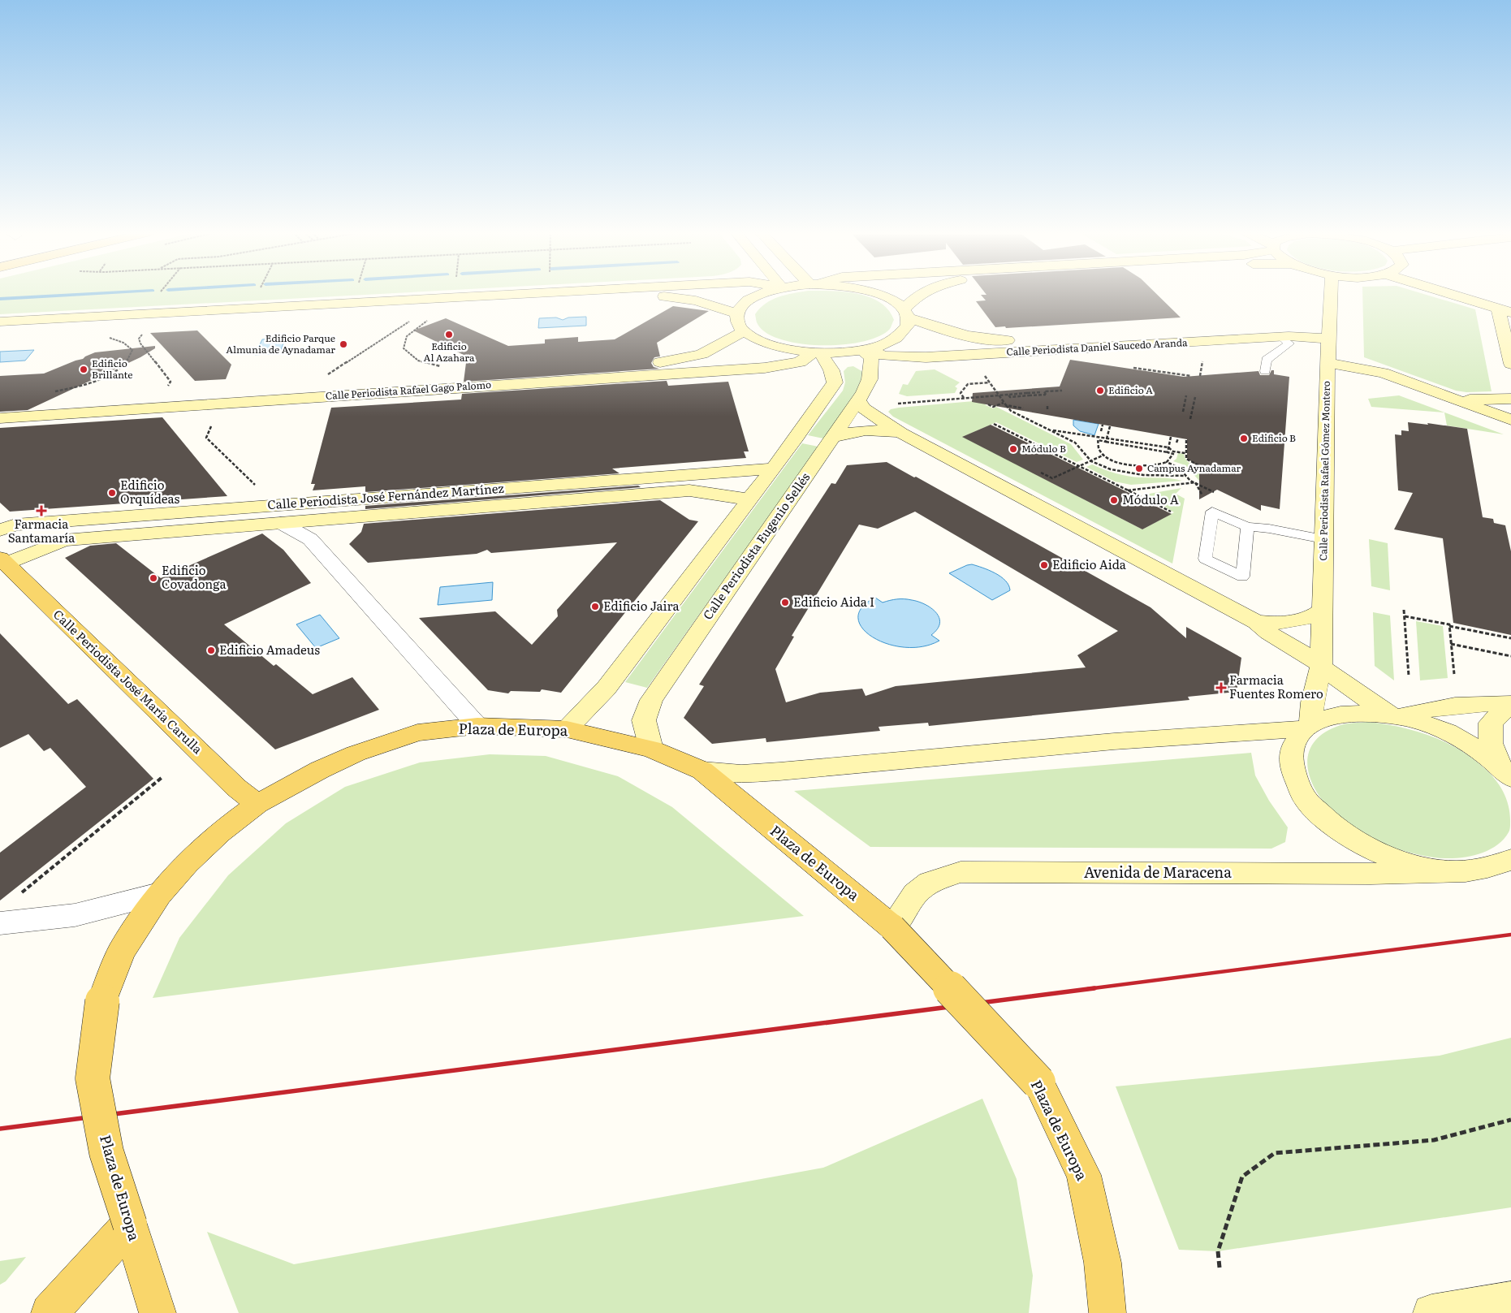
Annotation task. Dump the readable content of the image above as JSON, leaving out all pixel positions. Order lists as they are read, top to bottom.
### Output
{
  "streets": {
    "main road": ["Calle Periodista José María Carulla", "Plaza de Europa"],
    "street": [
      "Calle Periodista Daniel Saucedo Aranda",
      "Calle Periodista Rafael Gago Palomo",
      "Calle Periodista Rafael Gómez Montero",
      "Calle Periodista José Fernández Martínez",
      "Calle Periodista Eugenio Sellés",
      "Avenida de Maracena"
    ]
  },
  "crossings": [
    ["Calle Periodista Daniel Saucedo Aranda", "Calle Periodista Rafael Gómez Montero"],
    ["Calle Periodista Daniel Saucedo Aranda", "Calle Periodista Eugenio Sellés"],
    ["Calle Periodista José Fernández Martínez", "Calle Periodista José María Carulla"],
    ["Calle Periodista Eugenio Sellés", "Plaza de Europa"],
    ["Calle Periodista José María Carulla", "Plaza de Europa"],
    ["Plaza de Europa", "Avenida de Maracena"]
  ],
  "places": {
    "other": [
      "Edificio Al Azahara",
      "Edificio Parque Almunia de Aynadamar",
      "Edificio Brillante",
      "Edificio A",
      "Edificio B",
      "Módulo B",
      "Campus Aynadamar",
      "Edificio Orquídeas",
      "Módulo A",
      "Edificio Aida",
      "Edificio Covadonga",
      "Edificio Aida I",
      "Edificio Jaira",
      "Edificio Amadeus"
    ],
    "health": ["Farmacia Santamaría", "Farmacia Fuentes Romero"]
  }
}
